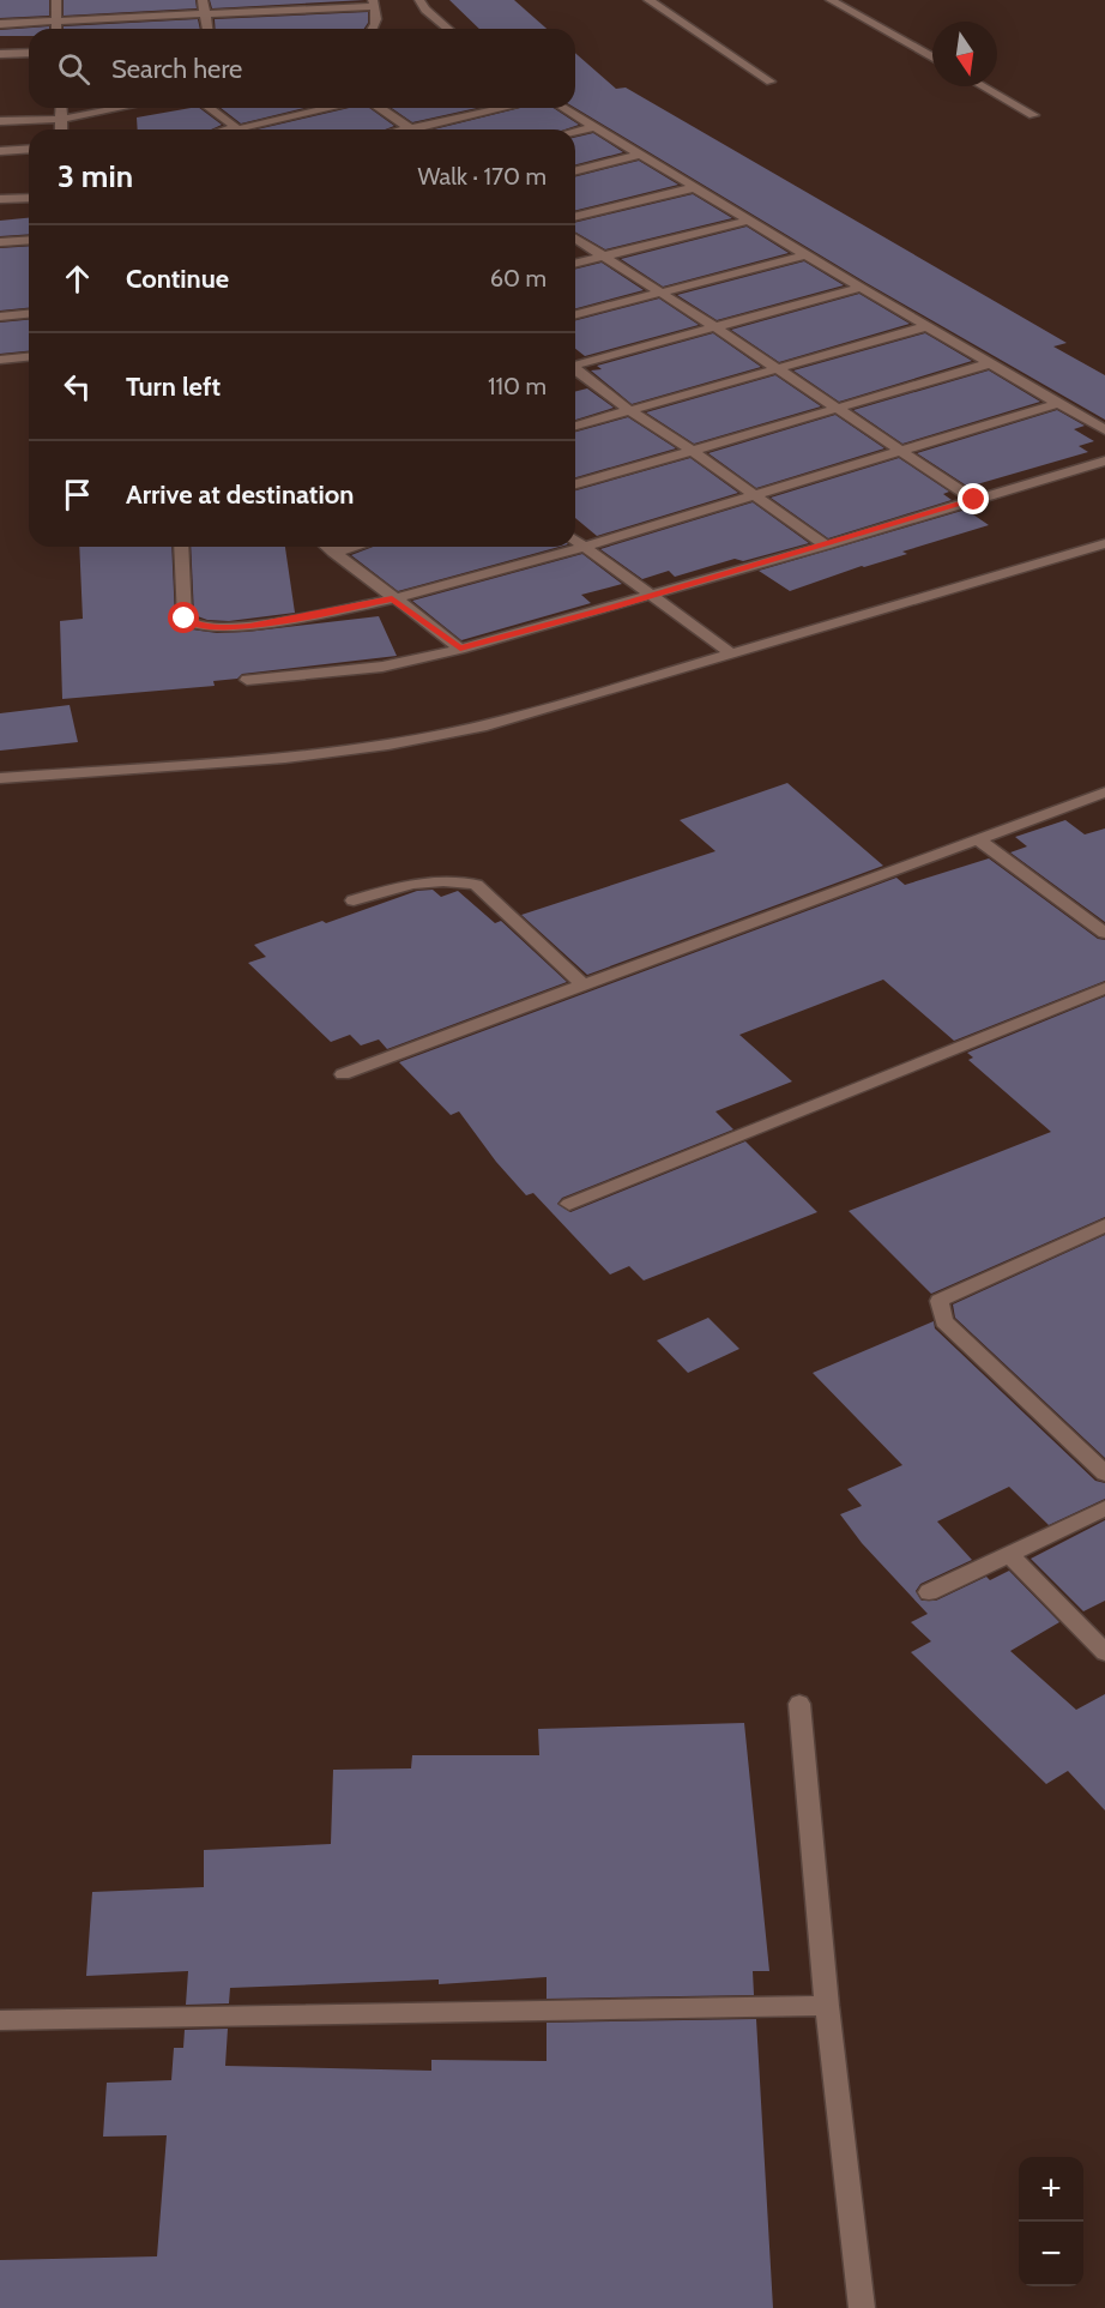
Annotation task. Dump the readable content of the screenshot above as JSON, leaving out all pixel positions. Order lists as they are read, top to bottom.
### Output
{
  "north": "bottom",
  "page": {
    "search": "Search here",
    "heading": ["3 min", "Walk · 170 m"],
    "list": [
      ["Continue", "60 m"],
      ["Turn left", "110 m"],
      "Arrive at destination"
    ],
    "map_buttons": ["+", "−"]
  }
}
